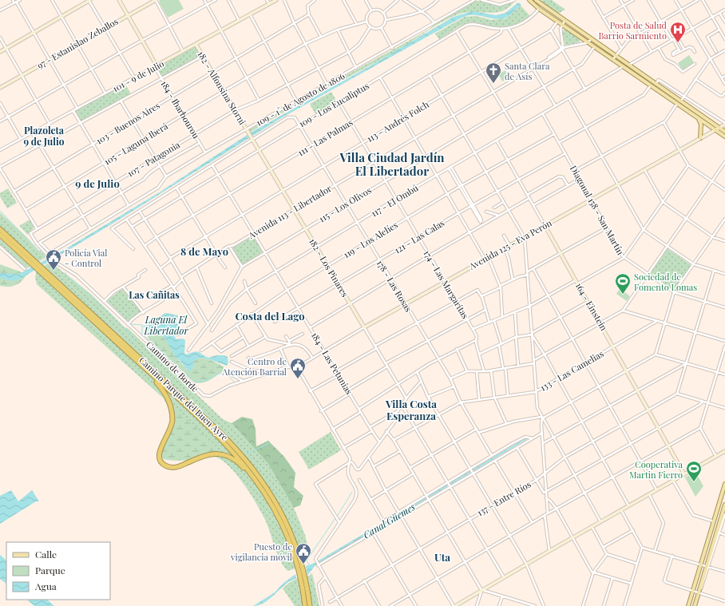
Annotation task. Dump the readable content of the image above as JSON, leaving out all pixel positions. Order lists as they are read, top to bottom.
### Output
{
  "streets": {
    "highway": ["Camino Parque del Buen Ayre"],
    "street": [
      "97 - Estanislao Zeballos",
      "101 - 9 de Julio",
      "182 - Alfonsina Storni",
      "109 - 1° de Agosto de 1806",
      "109 - Los Eucaliptus",
      "184 - Ibarbourou",
      "113 - Andrés Folch",
      "103 - Buenos Aires",
      "111 - Las Palmas",
      "105 - Laguna Iberá",
      "107 - Patagonia",
      "117 - El Ombú",
      "115 - Los Olivos",
      "Diagonal 158 - San Martín",
      "Avenida 113 - Libertador",
      "121 - Las Calas",
      "119 - Los Alelíes",
      "Avenida 125 - Eva Perón",
      "182 - Los Pinares",
      "174 - Las Margaritas",
      "178 - Las Rosas",
      "164 - Einstein",
      "184 - Las Petunias",
      "Camino de Borde",
      "133 - Las Camelias",
      "137 - Entre Ríos"
    ]
  },
  "crossings": [
    ["97 - Estanislao Zeballos", "184 - Ibarbourou"],
    ["101 - 9 de Julio", "182 - Alfonsina Storni"],
    ["101 - 9 de Julio", "184 - Ibarbourou"],
    ["182 - Alfonsina Storni", "109 - 1° de Agosto de 1806"],
    ["182 - Alfonsina Storni", "103 - Buenos Aires"],
    ["182 - Alfonsina Storni", "105 - Laguna Iberá"],
    ["182 - Alfonsina Storni", "107 - Patagonia"],
    ["182 - Alfonsina Storni", "182 - Los Pinares"],
    ["182 - Alfonsina Storni", "178 - Las Rosas"],
    ["109 - 1° de Agosto de 1806", "184 - Ibarbourou"],
    ["109 - 1° de Agosto de 1806", "Camino de Borde"],
    ["109 - Los Eucaliptus", "111 - Las Palmas"],
    ["109 - Los Eucaliptus", "182 - Los Pinares"],
    ["109 - Los Eucaliptus", "174 - Las Margaritas"],
    ["109 - Los Eucaliptus", "178 - Las Rosas"],
    ["109 - Los Eucaliptus", "184 - Las Petunias"],
    ["184 - Ibarbourou", "103 - Buenos Aires"],
    ["184 - Ibarbourou", "105 - Laguna Iberá"],
    ["184 - Ibarbourou", "107 - Patagonia"],
    ["113 - Andrés Folch", "182 - Los Pinares"],
    ["113 - Andrés Folch", "174 - Las Margaritas"],
    ["113 - Andrés Folch", "178 - Las Rosas"],
    ["113 - Andrés Folch", "184 - Las Petunias"],
    ["111 - Las Palmas", "182 - Los Pinares"],
    ["111 - Las Palmas", "174 - Las Margaritas"],
    ["111 - Las Palmas", "178 - Las Rosas"],
    ["111 - Las Palmas", "184 - Las Petunias"],
    ["105 - Laguna Iberá", "107 - Patagonia"],
    ["107 - Patagonia", "Camino de Borde"],
    ["117 - El Ombú", "Diagonal 158 - San Martín"],
    ["117 - El Ombú", "182 - Los Pinares"],
    ["117 - El Ombú", "174 - Las Margaritas"],
    ["117 - El Ombú", "178 - Las Rosas"],
    ["117 - El Ombú", "164 - Einstein"],
    ["117 - El Ombú", "184 - Las Petunias"],
    ["115 - Los Olivos", "182 - Los Pinares"],
    ["115 - Los Olivos", "174 - Las Margaritas"],
    ["115 - Los Olivos", "178 - Las Rosas"],
    ["115 - Los Olivos", "184 - Las Petunias"],
    ["Diagonal 158 - San Martín", "121 - Las Calas"],
    ["Diagonal 158 - San Martín", "119 - Los Alelíes"],
    ["Diagonal 158 - San Martín", "Avenida 125 - Eva Perón"],
    ["Avenida 113 - Libertador", "182 - Los Pinares"],
    ["Avenida 113 - Libertador", "174 - Las Margaritas"],
    ["Avenida 113 - Libertador", "178 - Las Rosas"],
    ["Avenida 113 - Libertador", "184 - Las Petunias"],
    ["121 - Las Calas", "182 - Los Pinares"],
    ["121 - Las Calas", "174 - Las Margaritas"],
    ["121 - Las Calas", "178 - Las Rosas"],
    ["121 - Las Calas", "164 - Einstein"],
    ["121 - Las Calas", "184 - Las Petunias"],
    ["119 - Los Alelíes", "182 - Los Pinares"],
    ["119 - Los Alelíes", "174 - Las Margaritas"],
    ["119 - Los Alelíes", "178 - Las Rosas"],
    ["119 - Los Alelíes", "164 - Einstein"],
    ["119 - Los Alelíes", "184 - Las Petunias"],
    ["Avenida 125 - Eva Perón", "182 - Los Pinares"],
    ["Avenida 125 - Eva Perón", "174 - Las Margaritas"],
    ["Avenida 125 - Eva Perón", "178 - Las Rosas"],
    ["Avenida 125 - Eva Perón", "164 - Einstein"],
    ["Avenida 125 - Eva Perón", "184 - Las Petunias"],
    ["Avenida 125 - Eva Perón", "Camino de Borde"],
    ["182 - Los Pinares", "178 - Las Rosas"],
    ["178 - Las Rosas", "133 - Las Camelias"],
    ["164 - Einstein", "133 - Las Camelias"],
    ["164 - Einstein", "137 - Entre Ríos"]
  ],
  "districts": [
    "Plazoleta 9 de Julio",
    "Villa Ciudad Jardín El Libertador",
    "9 de Julio",
    "8 de Mayo",
    "Las Cañitas",
    "Costa del Lago",
    "Villa Costa Esperanza",
    "Uta"
  ],
  "water": ["Laguna El Libertador", "Canal Güemes"],
  "places": {
    "hospital": ["Posta de Salud Barrio Sarmiento"],
    "church": ["Santa Clara de Asís"],
    "public building": ["Policía Vial - Control", "Centro de Atención Barrial", "Puesto de vigilancia móvil"],
    "sports": ["Sociedad de Fomento Lomas", "Cooperativa Martin Fierro"]
  },
  "legend": ["Calle", "Parque", "Agua"]
}
